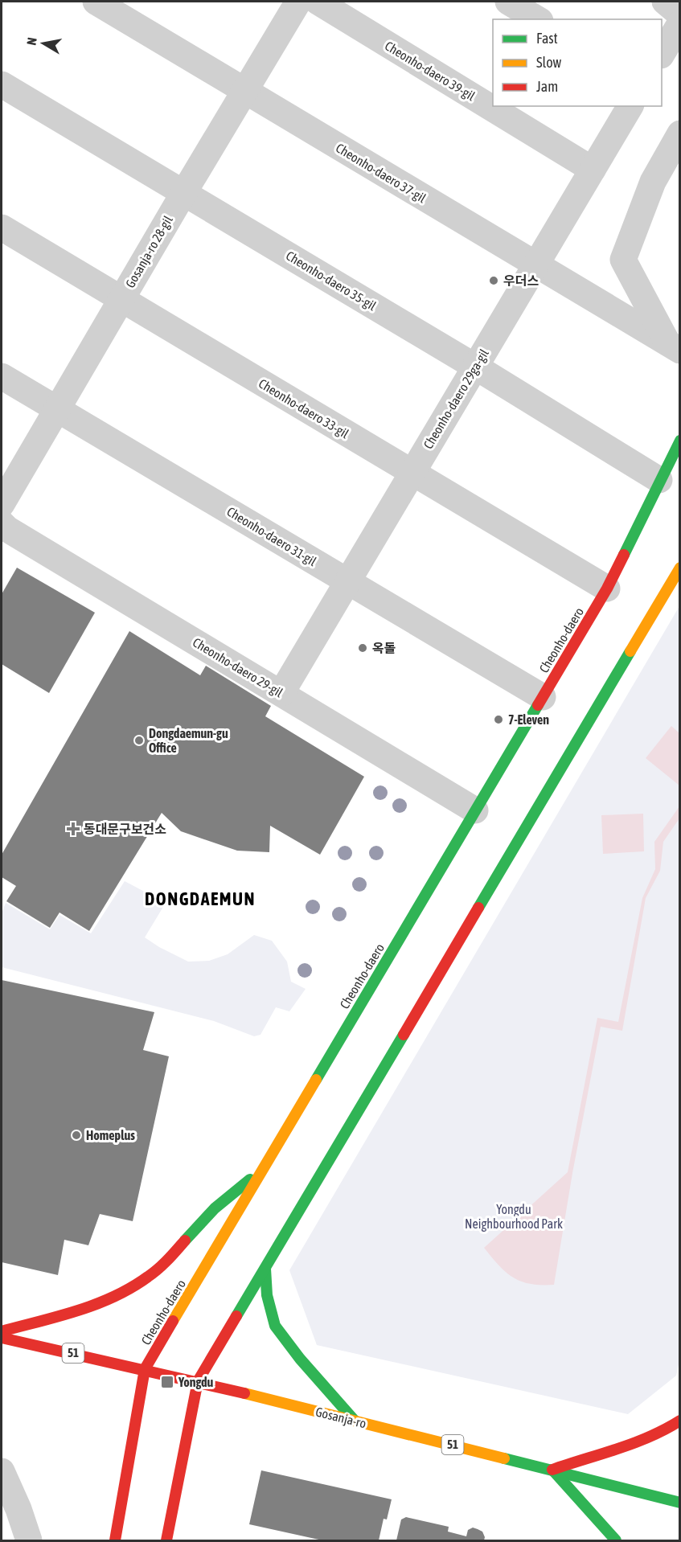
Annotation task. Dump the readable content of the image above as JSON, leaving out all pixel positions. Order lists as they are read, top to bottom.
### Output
{
  "streets": {
    "main road": ["Cheonho-daero", "51", "Gosanja-ro"],
    "street": [
      "Cheonho-daero 39-gil",
      "Cheonho-daero 37-gil",
      "Gosanja-ro 28-gil",
      "Cheonho-daero 35-gil",
      "Cheonho-daero 29ga-gil",
      "Cheonho-daero 33-gil",
      "Cheonho-daero 31-gil",
      "Cheonho-daero 29-gil"
    ]
  },
  "crossings": [
    ["Cheonho-daero 39-gil", "Cheonho-daero 29ga-gil"],
    ["Cheonho-daero 37-gil", "Gosanja-ro 28-gil"],
    ["Cheonho-daero 37-gil", "Cheonho-daero 29ga-gil"],
    ["Gosanja-ro 28-gil", "Cheonho-daero 35-gil"],
    ["Gosanja-ro 28-gil", "Cheonho-daero 33-gil"],
    ["Gosanja-ro 28-gil", "Cheonho-daero 31-gil"],
    ["Cheonho-daero 35-gil", "Cheonho-daero 29ga-gil"],
    ["Cheonho-daero 35-gil", "Cheonho-daero"],
    ["Cheonho-daero 29ga-gil", "Cheonho-daero 33-gil"],
    ["Cheonho-daero 29ga-gil", "Cheonho-daero 31-gil"],
    ["Cheonho-daero 29ga-gil", "Cheonho-daero 29-gil"],
    ["Cheonho-daero 33-gil", "Cheonho-daero"],
    ["Cheonho-daero 31-gil", "Cheonho-daero"],
    ["Cheonho-daero", "Cheonho-daero 29-gil"],
    ["Cheonho-daero", "Gosanja-ro"]
  ],
  "districts": ["DONGDAEMUN"],
  "parks": ["Yongdu Neighbourhood Park"],
  "places": {
    "other": [
      "우더스",
      "옥돌",
      "7-Eleven",
      "Dongdaemun-gu Office",
      "Homeplus"
    ],
    "health": ["동대문구보건소"],
    "transit": ["Yongdu"]
  },
  "legend": ["Fast", "Slow", "Jam"],
  "north": "left"
}
